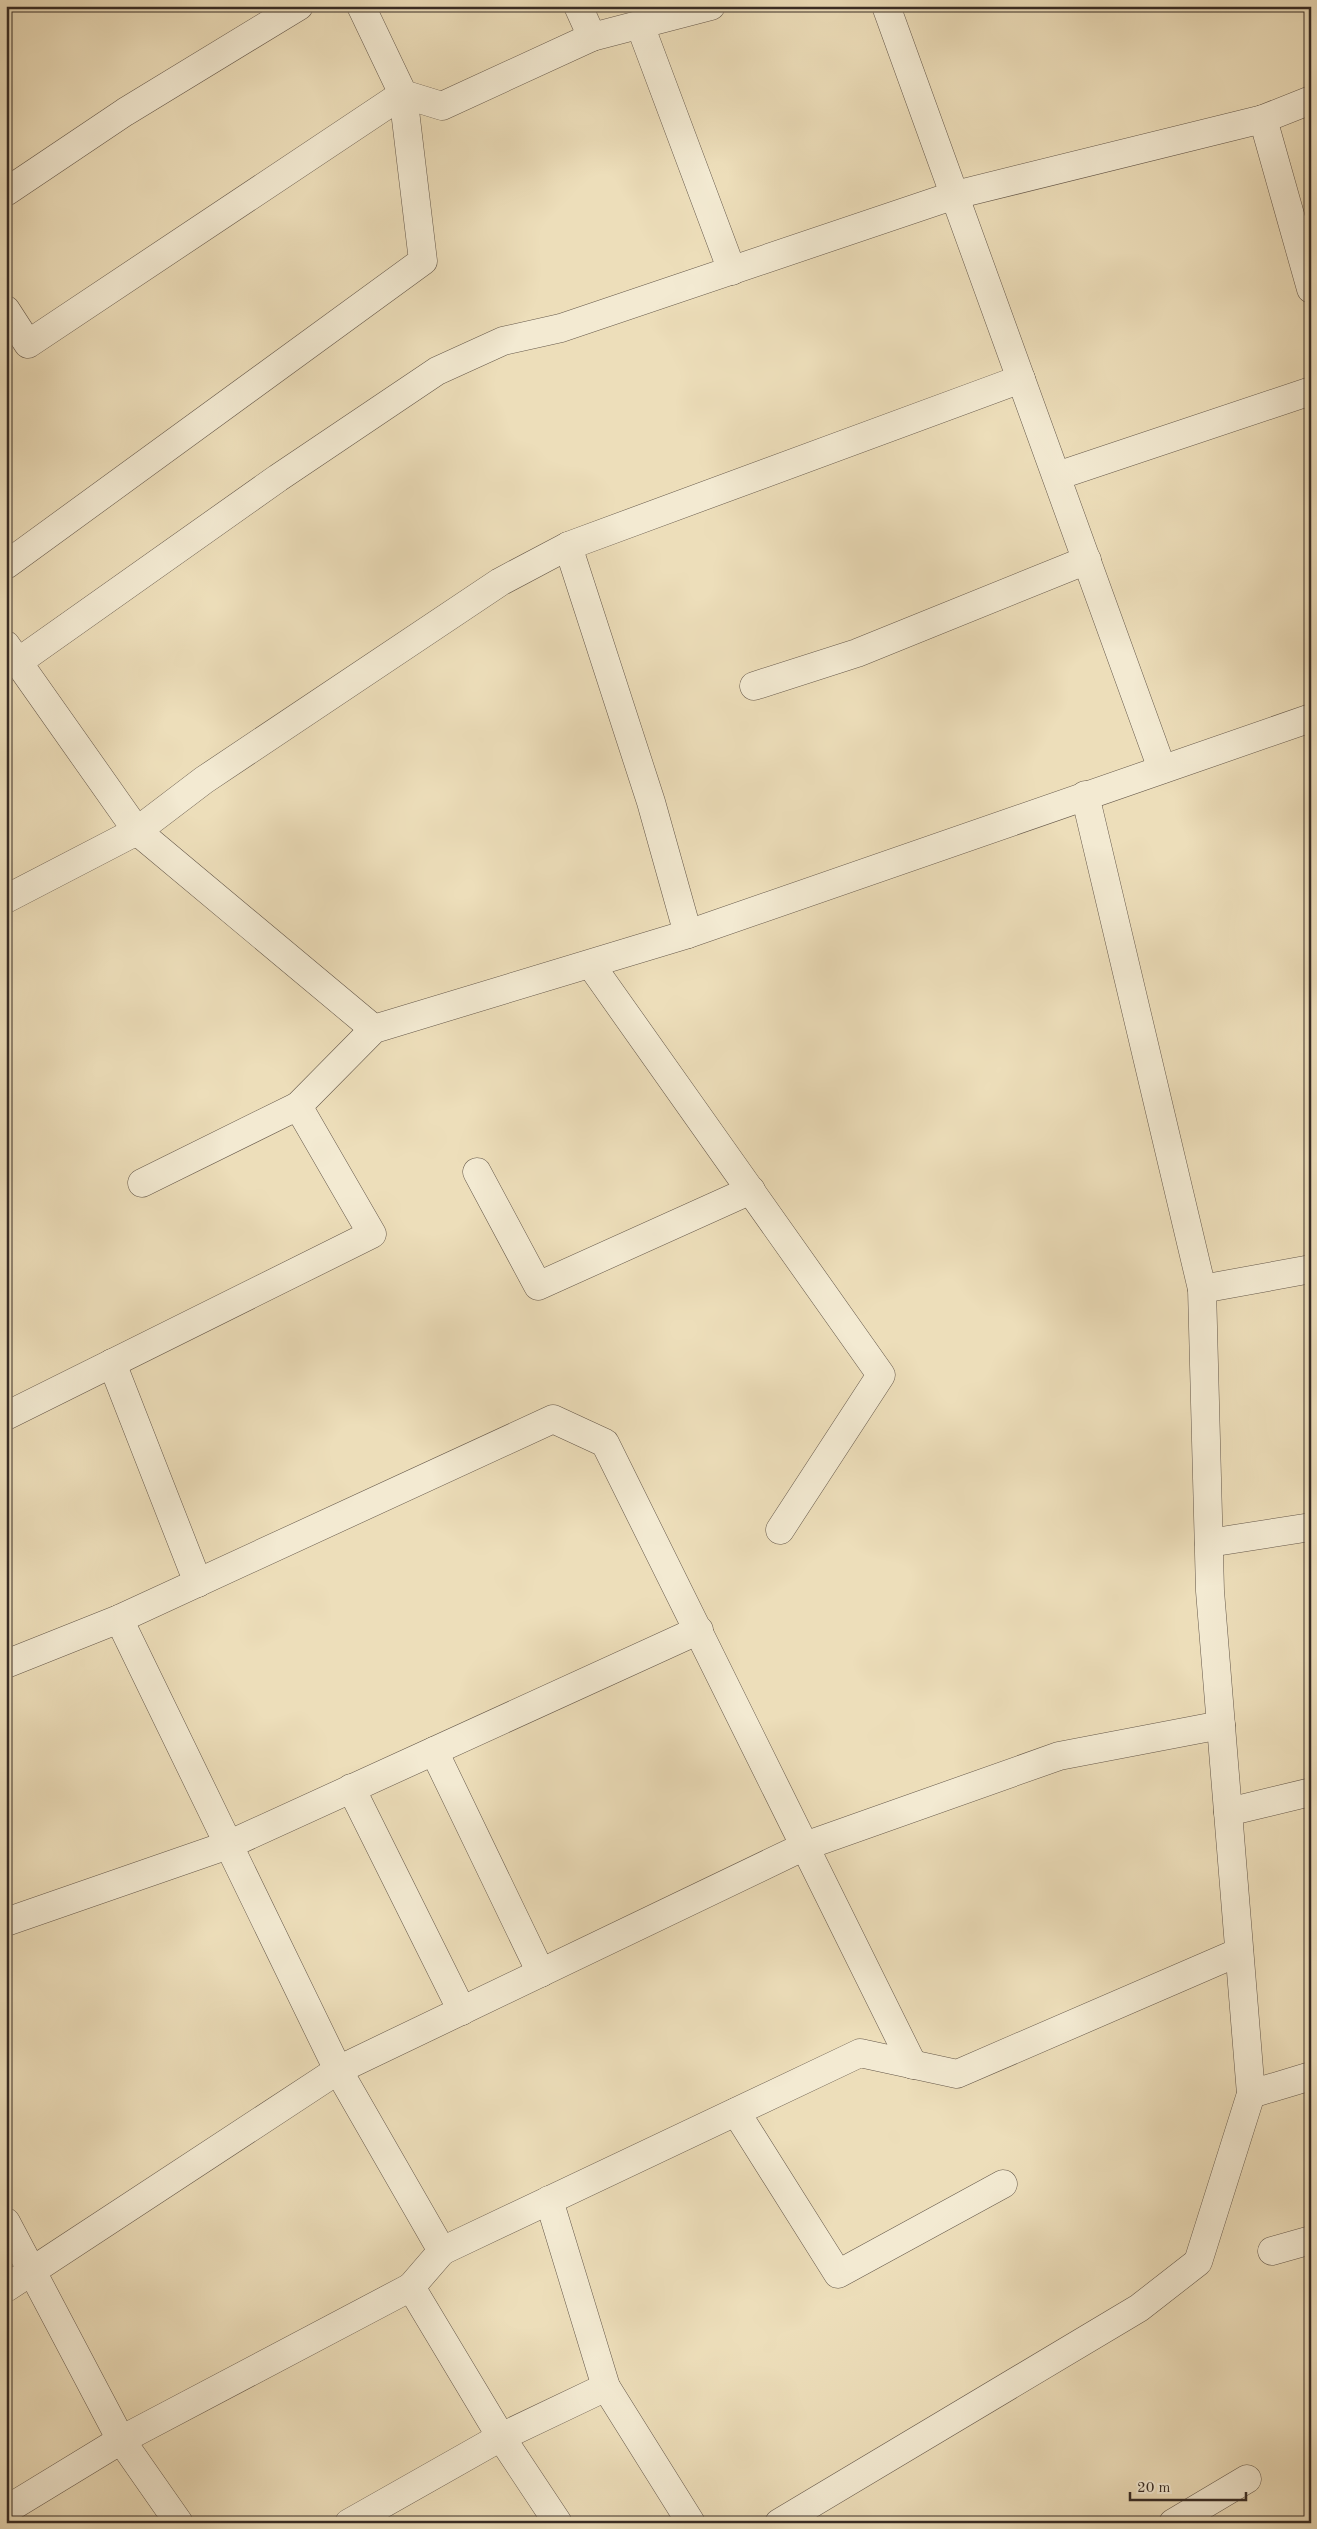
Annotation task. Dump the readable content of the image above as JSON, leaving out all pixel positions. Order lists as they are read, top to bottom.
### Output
{
  "scale_bar": "20 m"
}
